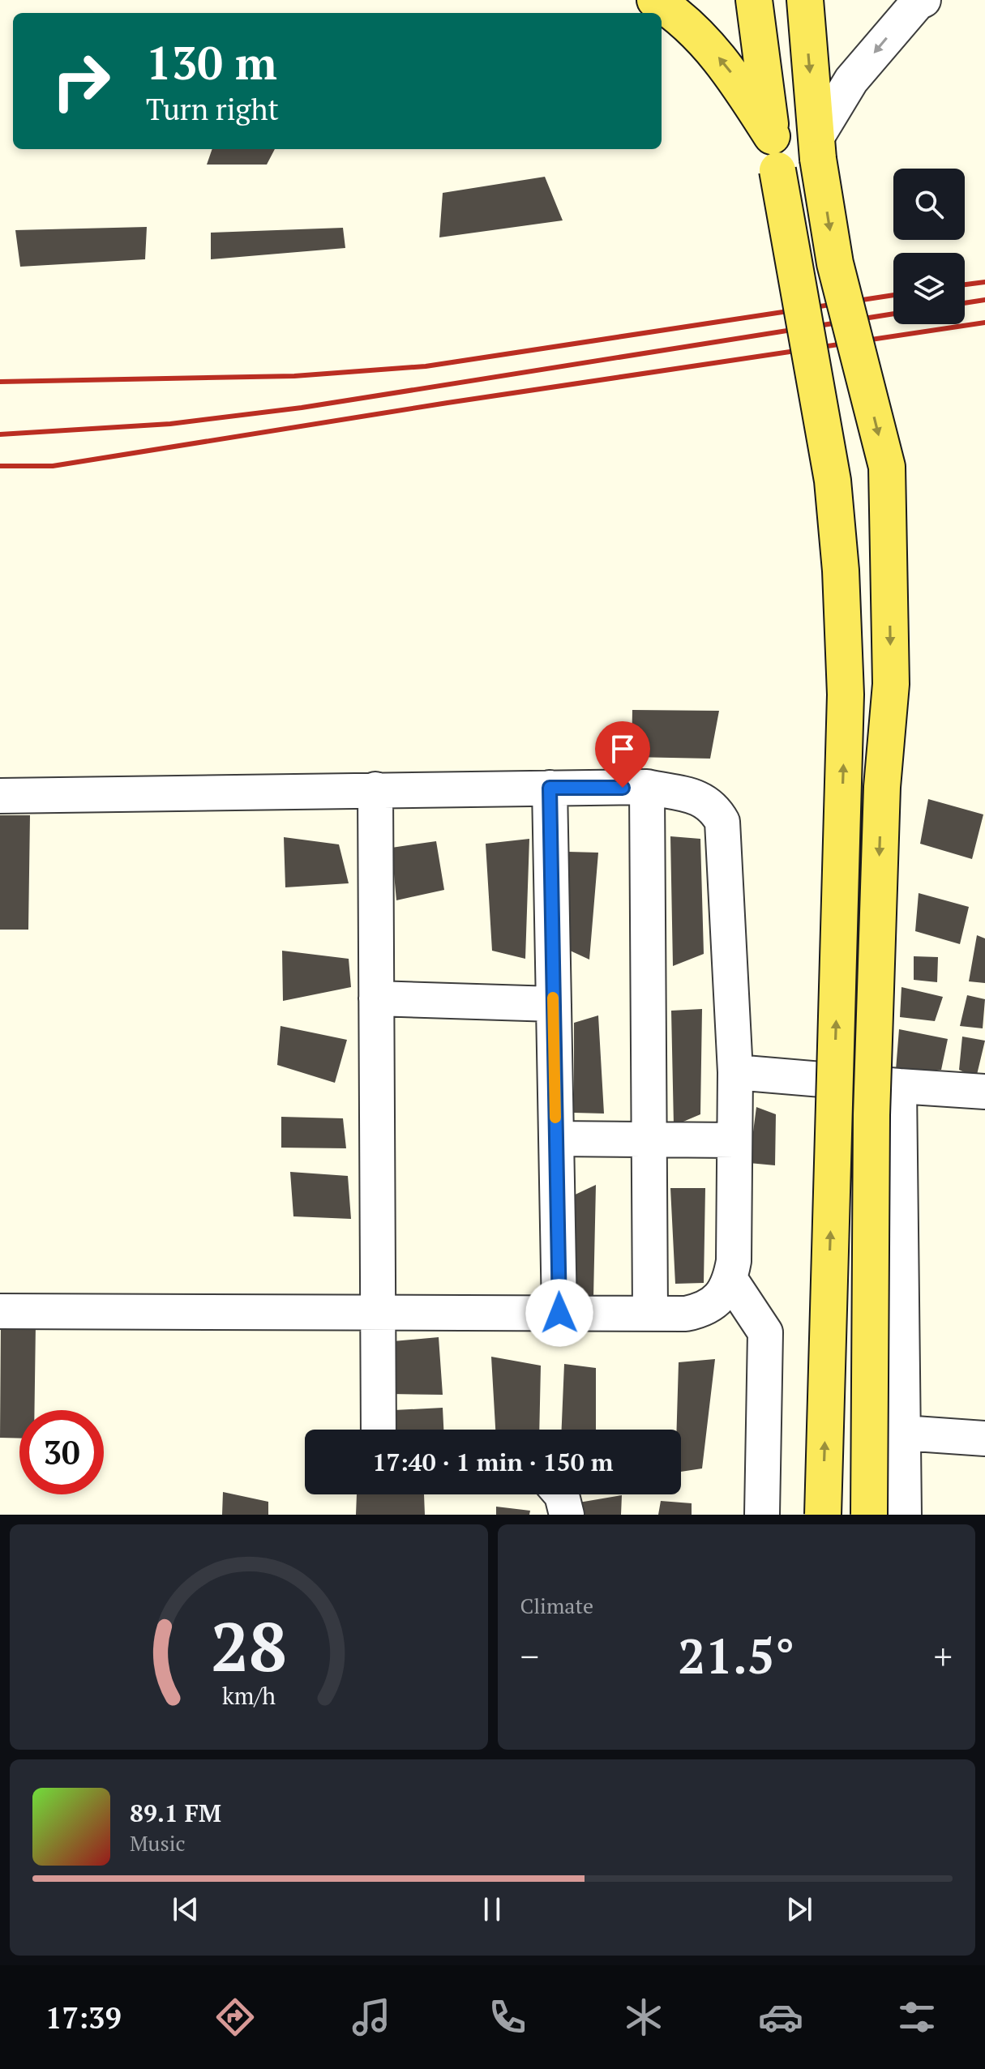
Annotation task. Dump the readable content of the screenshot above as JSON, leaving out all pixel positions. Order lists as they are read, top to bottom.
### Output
{
  "page": {
    "turn": ["130 m", "Turn right"],
    "limit": "30",
    "trip": "17:40 · 1 min · 150 m",
    "tile": "Climate",
    "heat": ["−", "21.5°", "+"],
    "song": ["89.1 FM", "Music"],
    "tabs": "17:39",
    "gauge": ["28", "km/h"]
  }
}
